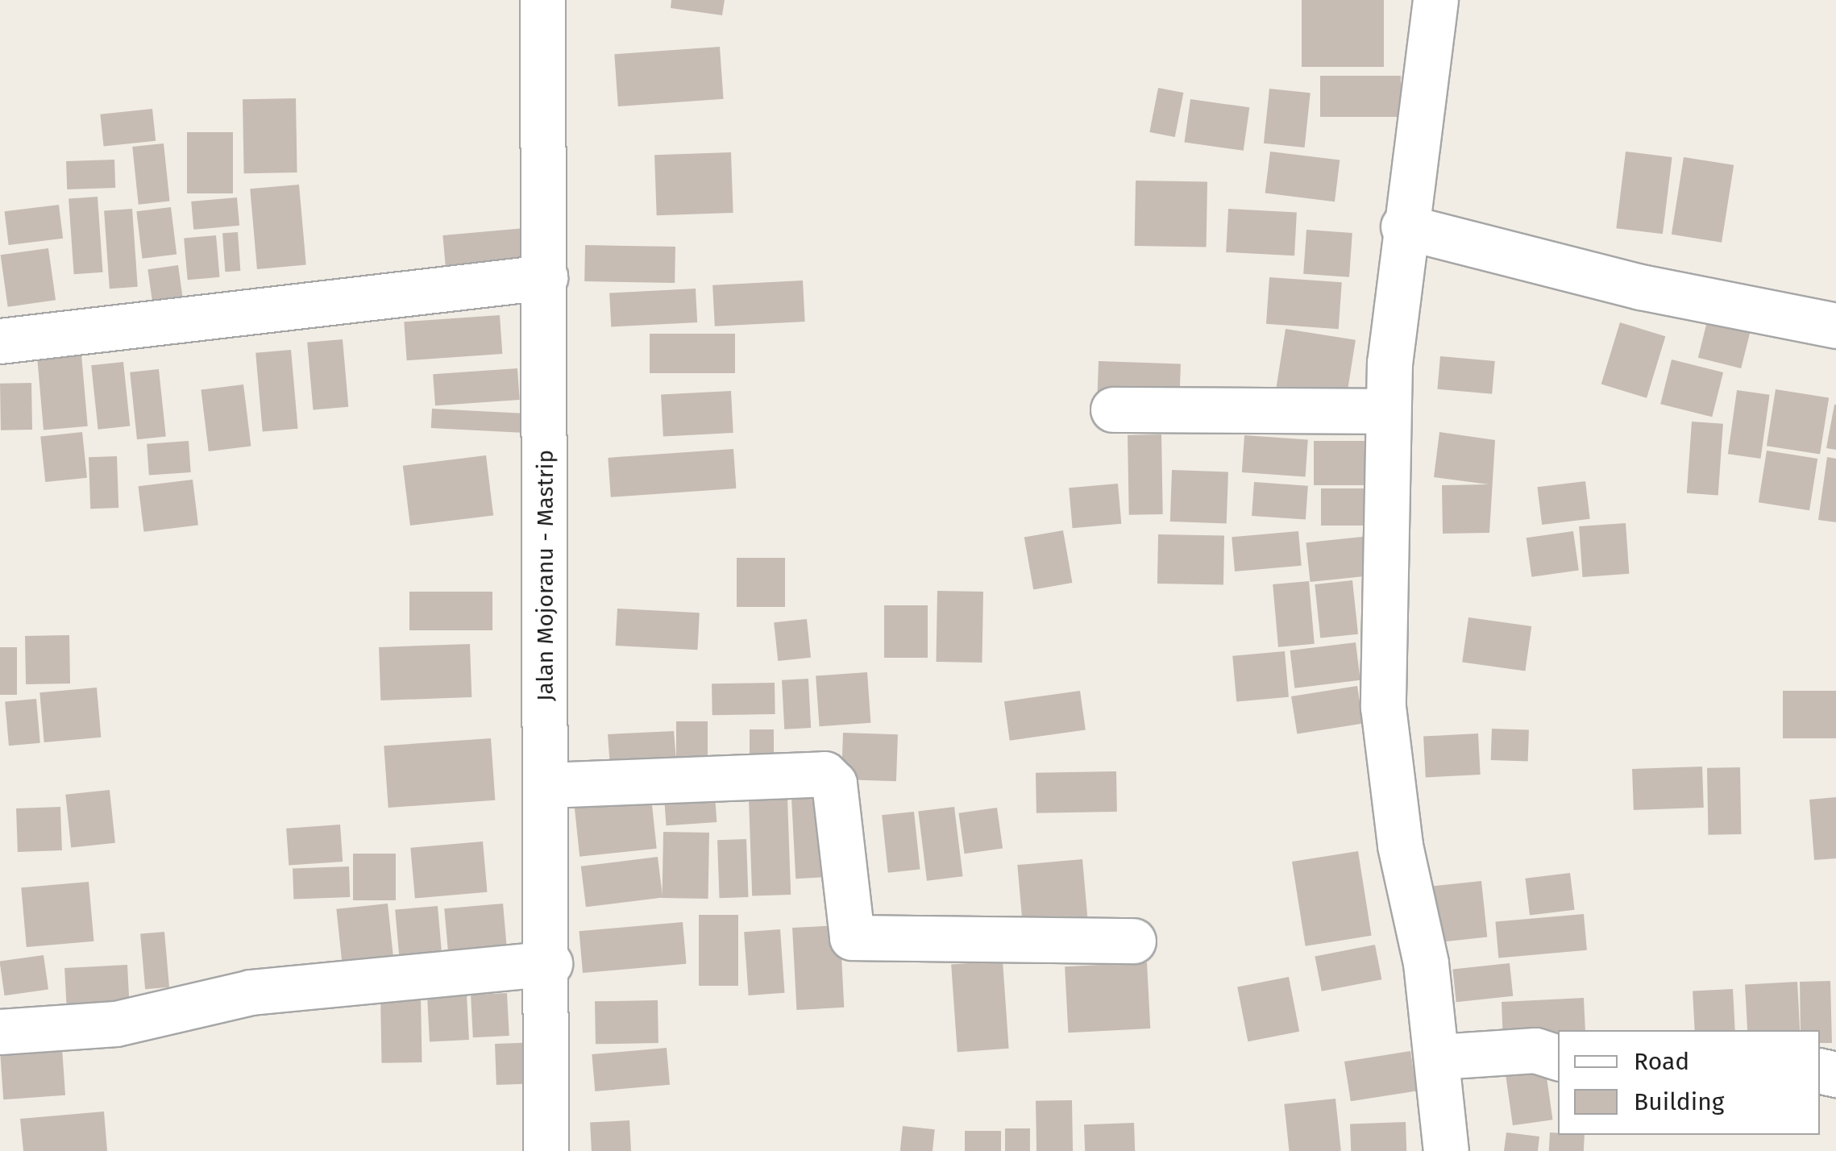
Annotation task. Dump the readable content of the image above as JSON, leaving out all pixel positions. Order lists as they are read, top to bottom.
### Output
{
  "streets": {
    "street": ["Jalan Mojoranu - Mastrip"]
  },
  "legend": ["Road", "Building"]
}
